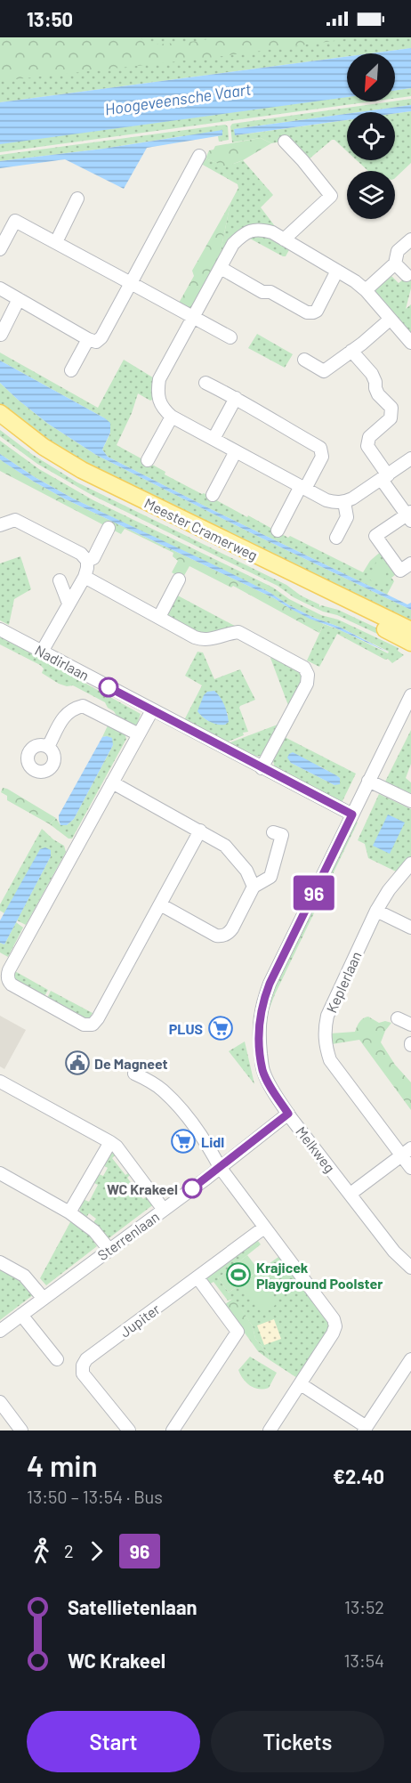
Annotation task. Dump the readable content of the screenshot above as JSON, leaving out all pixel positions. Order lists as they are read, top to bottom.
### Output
{
  "streets": {
    "main road": ["Meester Cramerweg"],
    "street": [
      "Nadirlaan",
      "Keplerlaan",
      "Melkweg",
      "Sterrenlaan",
      "Jupiter"
    ]
  },
  "crossings": [
    ["Nadirlaan", "Melkweg"],
    ["Melkweg", "Sterrenlaan"]
  ],
  "water": ["Hoogeveensche Vaart"],
  "places": {
    "supermarket": ["PLUS", "Lidl"],
    "public building": ["De Magneet"],
    "other": ["WC Krakeel"],
    "sports": ["Krajicek Playground Poolster"]
  },
  "lines": ["bus line 96"],
  "north": "bottom left",
  "page": {
    "status": "13:50",
    "on_map": "96",
    "heading": ["4 min", "13:50 – 13:54 · Bus", "€2.40"],
    "legs": ["2", "96"],
    "list": [
      {
        "name": "Satellietenlaan",
        "value": "13:52"
      },
      {
        "name": "WC Krakeel",
        "value": "13:54"
      }
    ],
    "buttons": ["Start", "Tickets"]
  }
}
